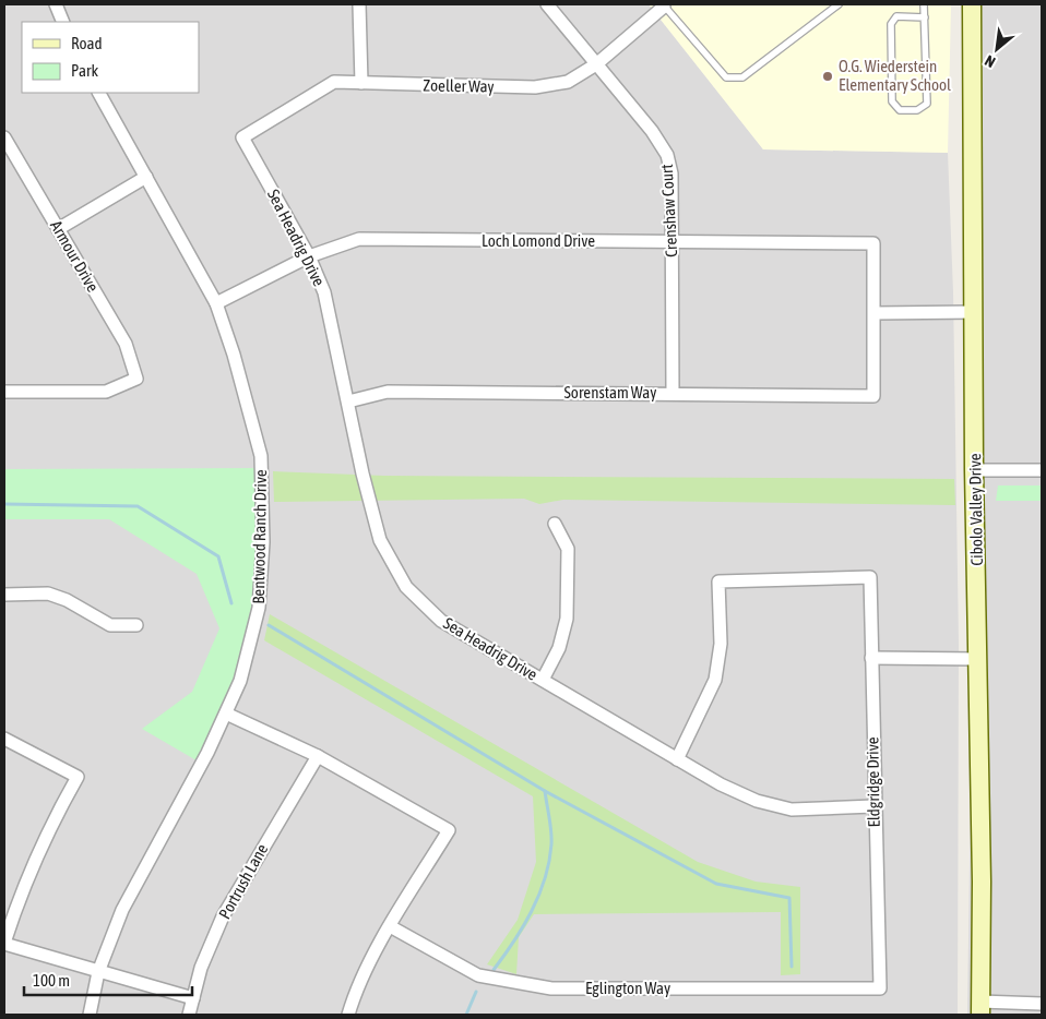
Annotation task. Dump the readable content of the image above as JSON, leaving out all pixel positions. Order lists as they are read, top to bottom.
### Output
{
  "streets": {
    "main road": ["Cibolo Valley Drive"],
    "street": [
      "Zoeller Way",
      "Crenshaw Court",
      "Sea Headrig Drive",
      "Loch Lomond Drive",
      "Armour Drive",
      "Sorenstam Way",
      "Bentwood Ranch Drive",
      "Eldgridge Drive",
      "Portrush Lane",
      "Eglington Way"
    ]
  },
  "crossings": [
    ["Zoeller Way", "Crenshaw Court"],
    ["Zoeller Way", "Sea Headrig Drive"],
    ["Crenshaw Court", "Loch Lomond Drive"],
    ["Crenshaw Court", "Sorenstam Way"],
    ["Sea Headrig Drive", "Loch Lomond Drive"],
    ["Sea Headrig Drive", "Sorenstam Way"],
    ["Sea Headrig Drive", "Eldgridge Drive"],
    ["Loch Lomond Drive", "Sorenstam Way"],
    ["Loch Lomond Drive", "Bentwood Ranch Drive"],
    ["Eldgridge Drive", "Eglington Way"]
  ],
  "places": ["O.G. Wiederstein Elementary School"],
  "legend": ["Road", "Park"],
  "scale_bar": "100 m",
  "north": "bottom left"
}
